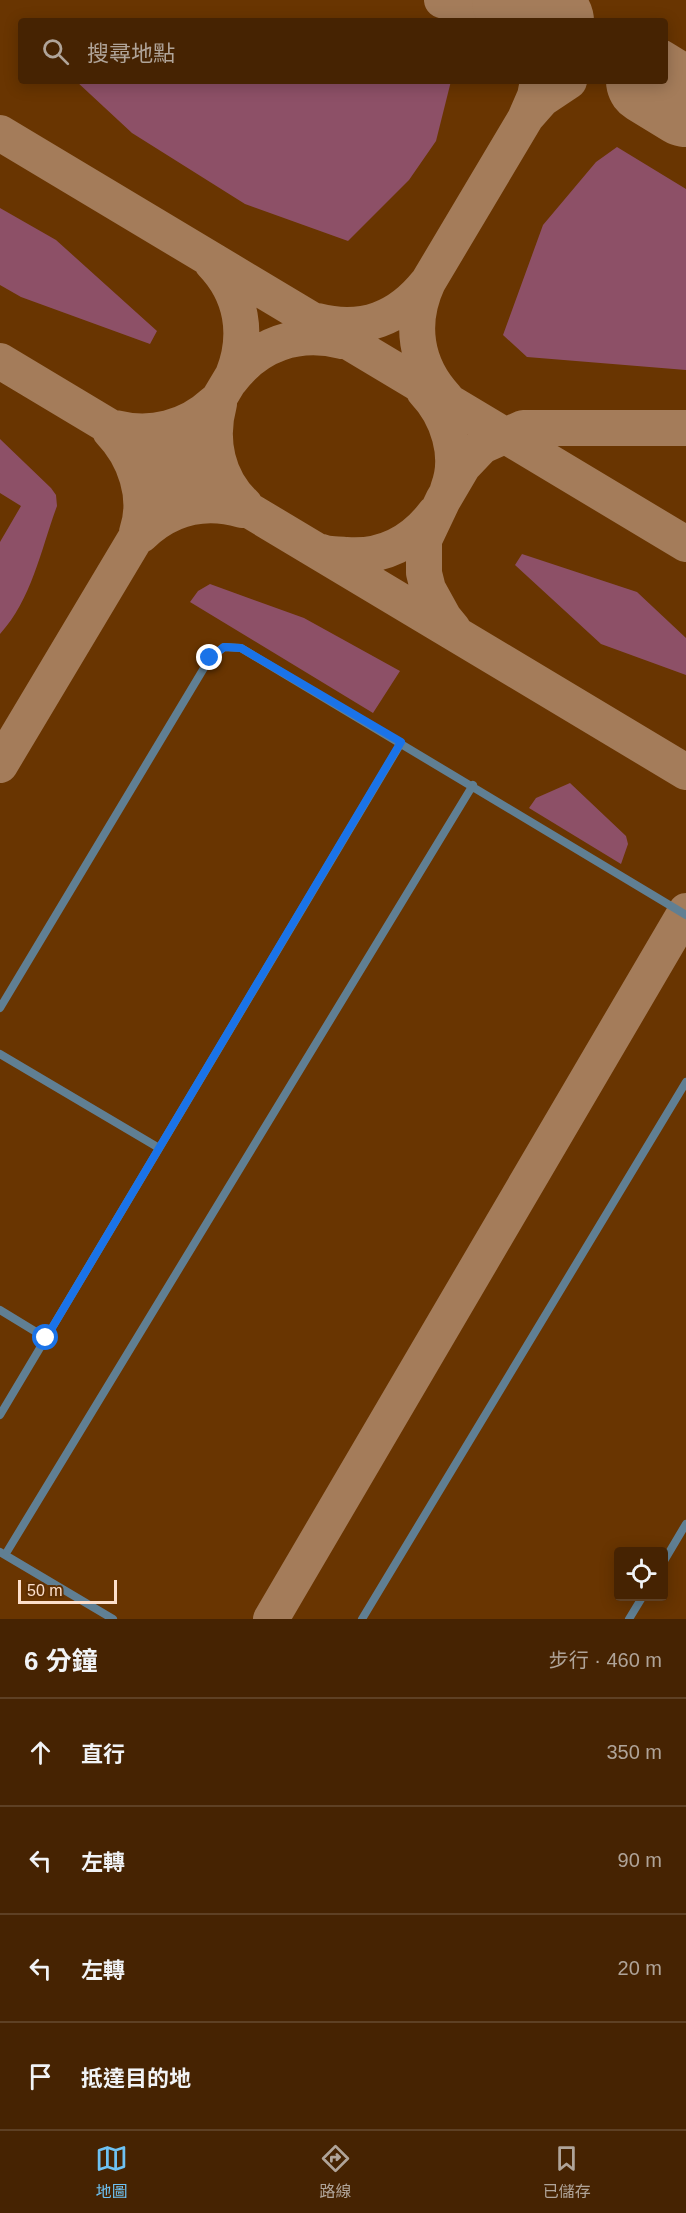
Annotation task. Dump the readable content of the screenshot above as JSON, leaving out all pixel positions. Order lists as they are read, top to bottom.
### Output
{
  "scale_bar": "50 m",
  "page": {
    "search": "搜尋地點",
    "scale": "50 m",
    "heading": ["6 分鐘", "步行 · 460 m"],
    "list": [
      ["直行", "350 m"],
      ["左轉", "90 m"],
      ["左轉", "20 m"],
      "抵達目的地"
    ],
    "nav": ["地圖", "路線", "已儲存"]
  }
}
